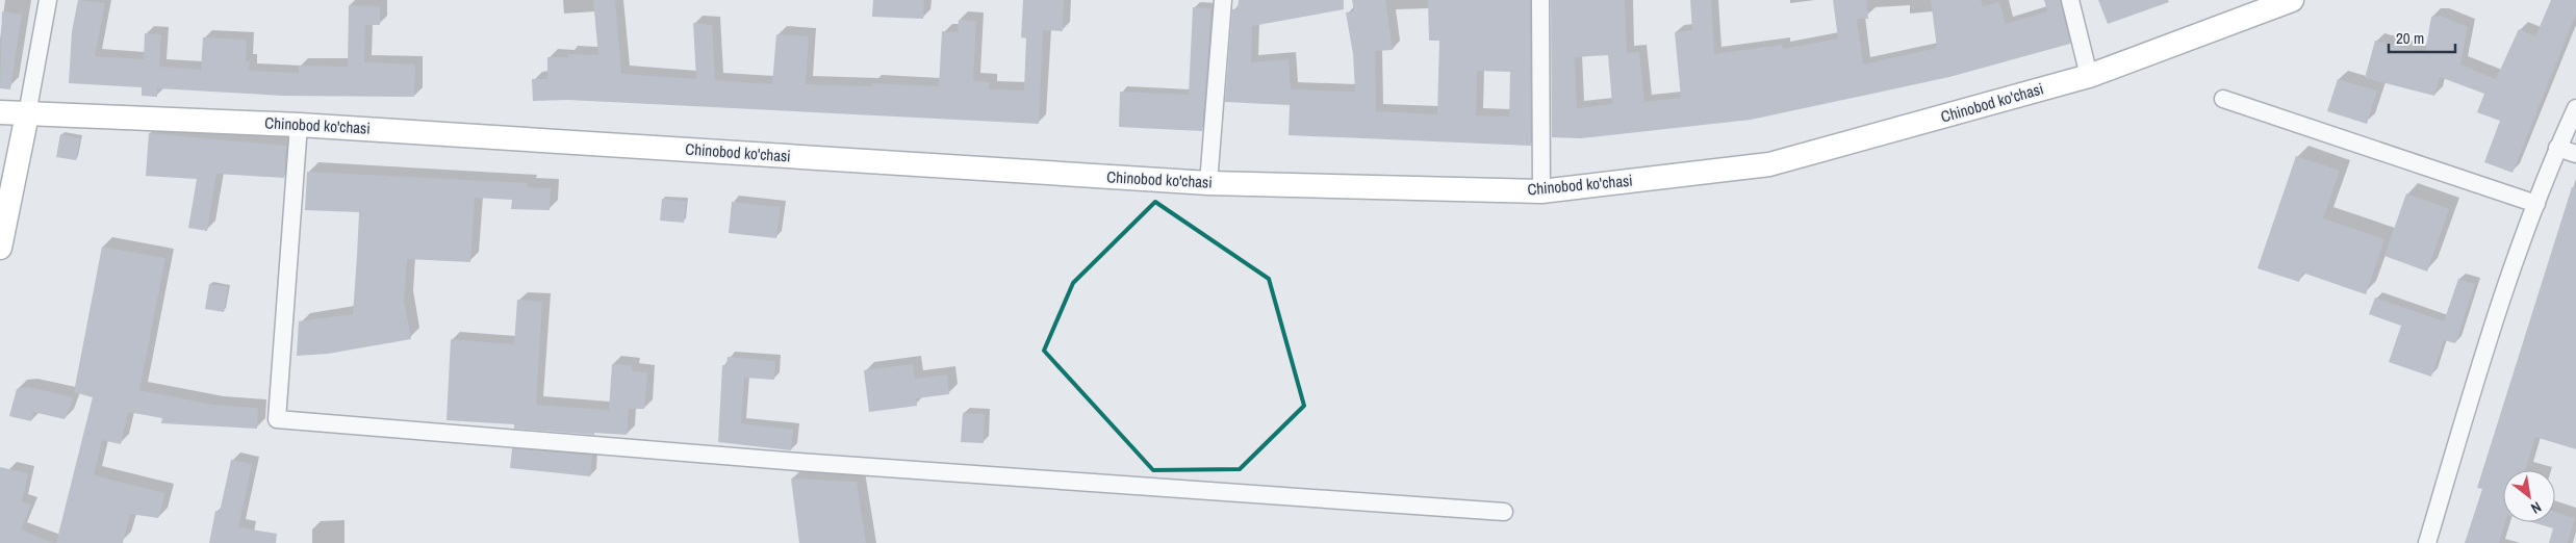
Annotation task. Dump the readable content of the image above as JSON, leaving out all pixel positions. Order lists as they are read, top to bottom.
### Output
{
  "streets": {
    "street": ["Chinobod ko'chasi"]
  },
  "scale_bar": "20 m",
  "north": "bottom right"
}
